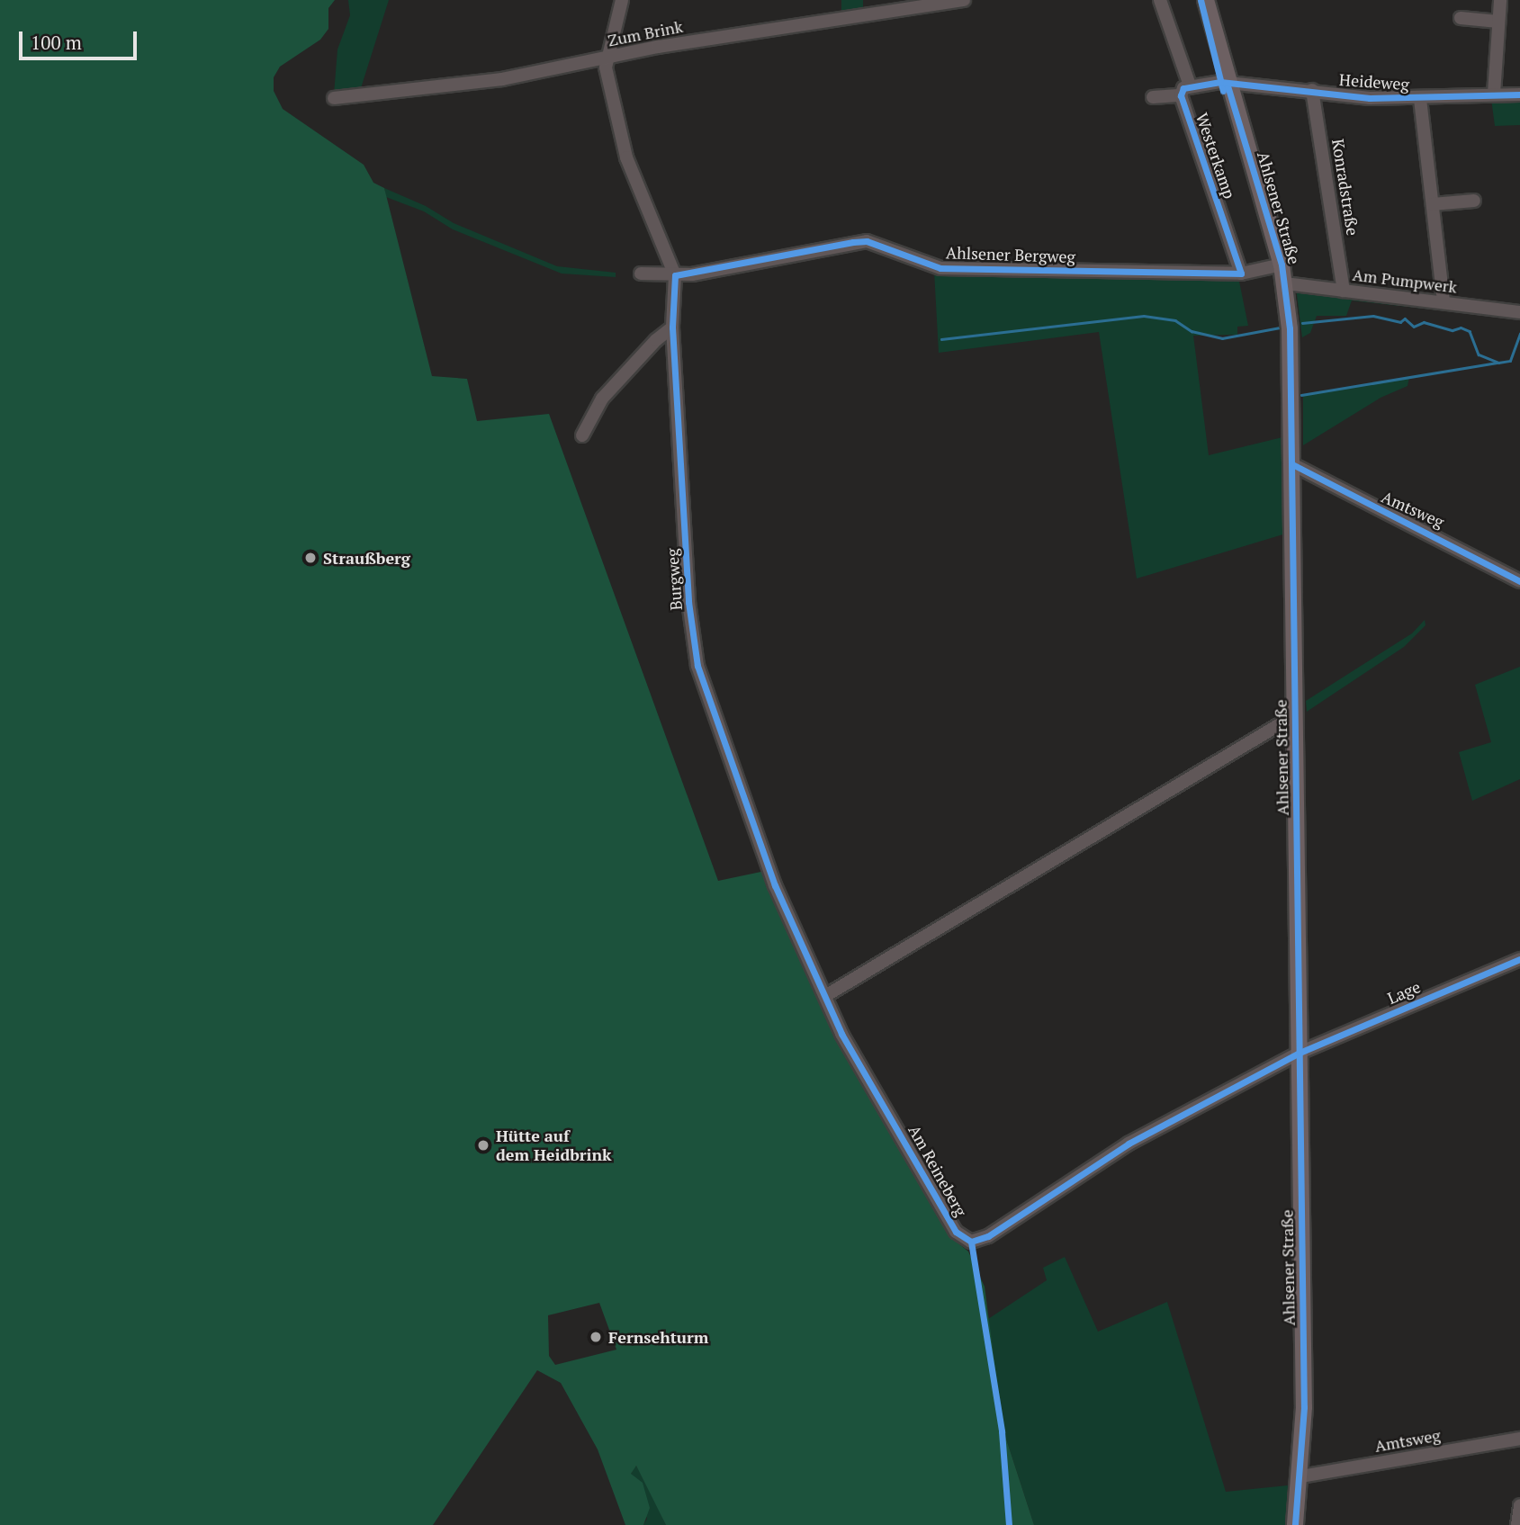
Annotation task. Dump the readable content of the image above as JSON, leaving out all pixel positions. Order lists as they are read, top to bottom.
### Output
{
  "streets": {
    "main road": ["Ahlsener Straße"],
    "street": [
      "Zum Brink",
      "Heideweg",
      "Westerkamp",
      "Konradstraße",
      "Ahlsener Bergweg",
      "Am Pumpwerk",
      "Amtsweg",
      "Burgweg",
      "Lage",
      "Am Reineberg"
    ]
  },
  "crossings": [
    ["Zum Brink", "Burgweg"],
    ["Heideweg", "Konradstraße"],
    ["Heideweg", "Ahlsener Straße"],
    ["Westerkamp", "Ahlsener Bergweg"],
    ["Konradstraße", "Am Pumpwerk"],
    ["Ahlsener Straße", "Ahlsener Bergweg"],
    ["Ahlsener Straße", "Am Pumpwerk"],
    ["Ahlsener Straße", "Amtsweg"],
    ["Ahlsener Straße", "Lage"],
    ["Ahlsener Straße", "Am Reineberg"],
    ["Ahlsener Bergweg", "Burgweg"],
    ["Burgweg", "Am Reineberg"],
    ["Lage", "Am Reineberg"]
  ],
  "places": ["Straußberg", "Hütte auf dem Heidbrink", "Fernsehturm"],
  "scale_bar": "100 m"
}
